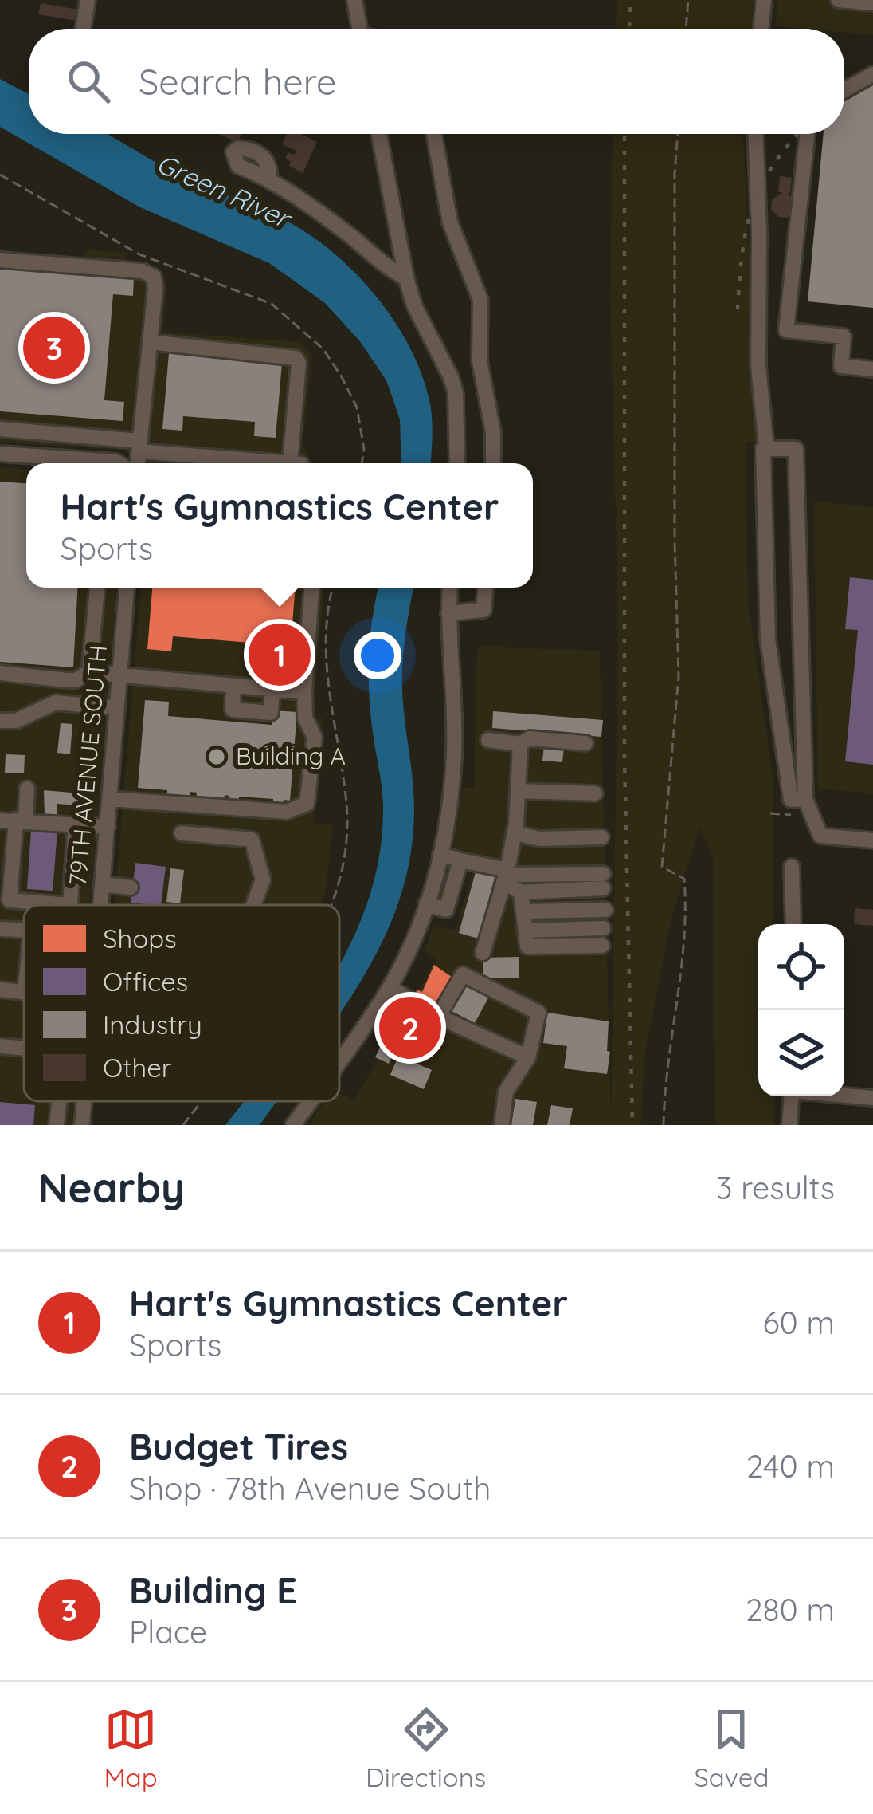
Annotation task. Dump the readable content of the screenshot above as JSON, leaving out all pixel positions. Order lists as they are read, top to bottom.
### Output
{
  "streets": {
    "street": ["79TH AVENUE SOUTH"]
  },
  "water": ["Green River"],
  "places": ["Building A"],
  "legend": [
    "Shops",
    "Offices",
    "Industry",
    "Other"
  ],
  "page": {
    "search": "Search here",
    "pins": ["3", "1", "2"],
    "popup": ["Hart's Gymnastics Center", "Sports"],
    "heading": ["Nearby", "3 results"],
    "list": [
      {
        "mark": "1",
        "name": "Hart's Gymnastics Center",
        "note": "Sports",
        "value": "60 m"
      },
      {
        "mark": "2",
        "name": "Budget Tires",
        "note": "Shop · 78th Avenue South",
        "value": "240 m"
      },
      {
        "mark": "3",
        "name": "Building E",
        "note": "Place",
        "value": "280 m"
      }
    ],
    "nav": ["Map", "Directions", "Saved"]
  }
}
